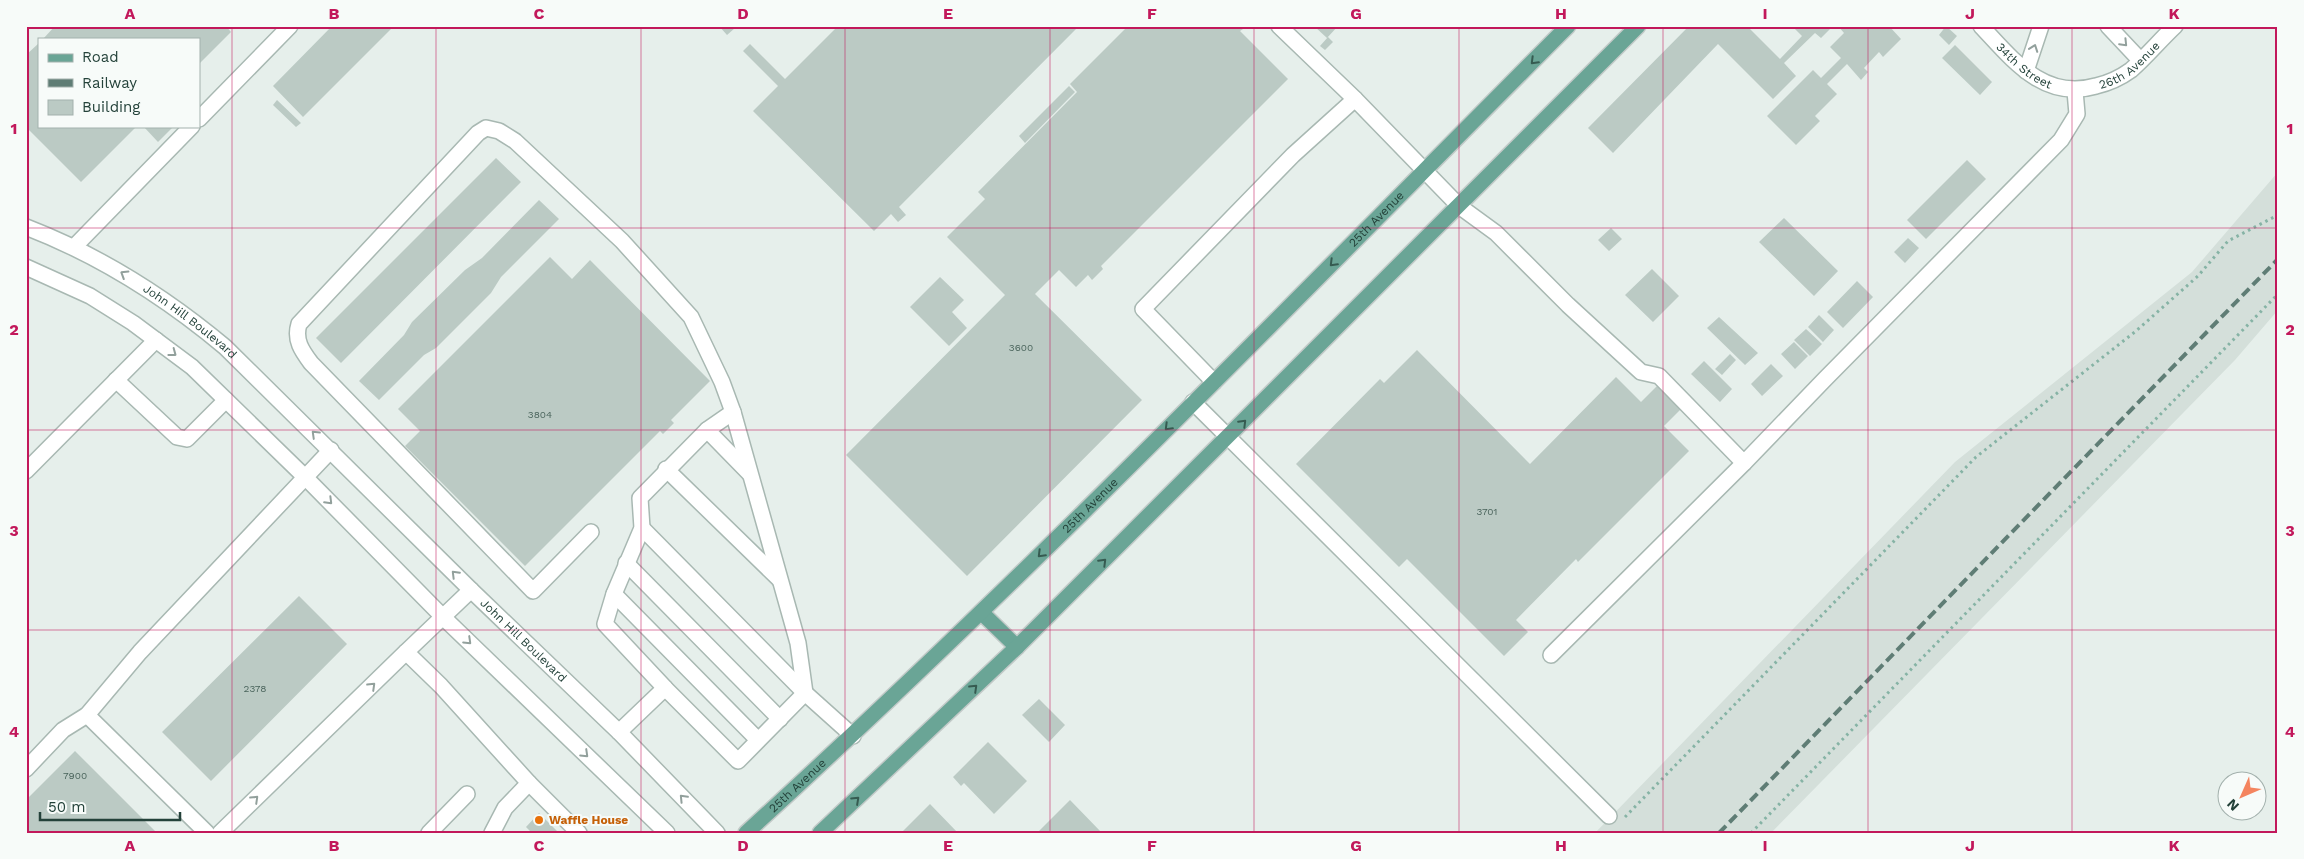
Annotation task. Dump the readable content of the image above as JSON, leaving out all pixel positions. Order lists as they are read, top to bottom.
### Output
{
  "streets": {
    "main road": ["25th Avenue"],
    "street": ["26th Avenue", "34th Street", "John Hill Boulevard"]
  },
  "crossings": [
    ["26th Avenue", "34th Street"]
  ],
  "places": ["Waffle House"],
  "house_numbers": [
    "3600",
    "3804",
    "3701",
    "2378",
    "7900"
  ],
  "legend": ["Road", "Railway", "Building"],
  "scale_bar": "50 m",
  "north": "bottom left",
  "grid": {
    "columns": [
      "A",
      "B",
      "C",
      "D",
      "E",
      "F",
      "G",
      "H",
      "I",
      "J",
      "K"
    ],
    "rows": [
      "1",
      "2",
      "3",
      "4"
    ]
  }
}
